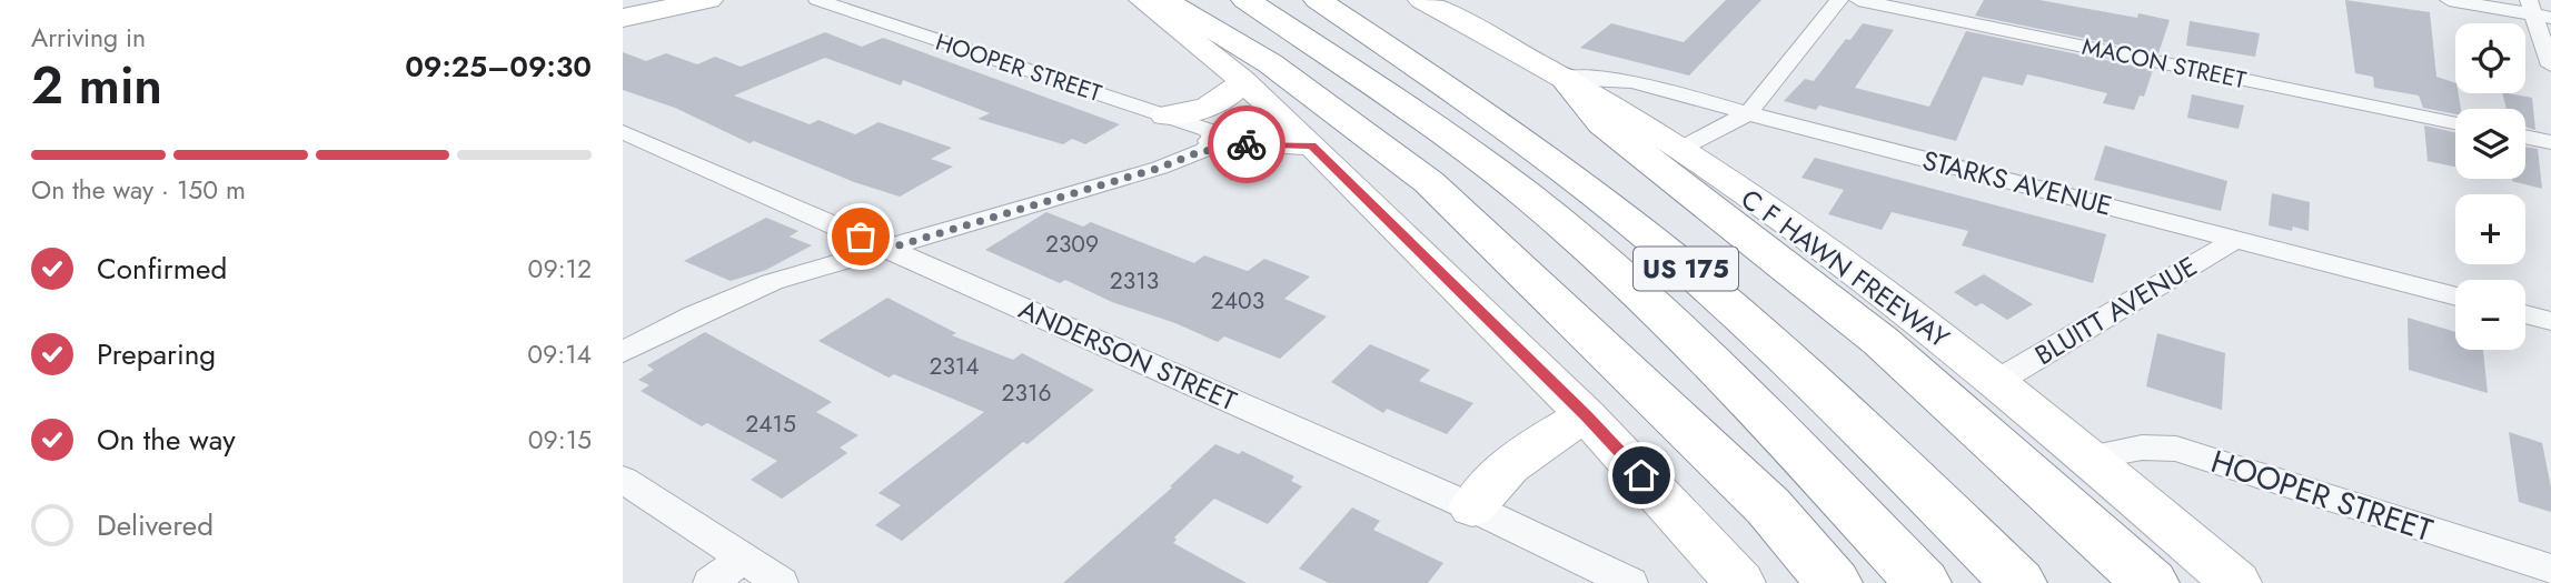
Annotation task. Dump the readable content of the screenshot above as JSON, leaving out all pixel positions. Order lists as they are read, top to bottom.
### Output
{
  "streets": {
    "main road": ["US 175", "C F HAWN FREEWAY"],
    "street": [
      "MACON STREET",
      "HOOPER STREET",
      "STARKS AVENUE",
      "BLUITT AVENUE",
      "ANDERSON STREET"
    ]
  },
  "crossings": [
    ["HOOPER STREET", "C F HAWN FREEWAY"],
    ["STARKS AVENUE", "C F HAWN FREEWAY"],
    ["STARKS AVENUE", "BLUITT AVENUE"],
    ["C F HAWN FREEWAY", "BLUITT AVENUE"]
  ],
  "house_numbers": [
    "2309",
    "2313",
    "2403",
    "2314",
    "2316",
    "2415"
  ],
  "page": {
    "heading": ["2 min", "Arriving in", "09:25–09:30"],
    "map_buttons": ["+", "−"],
    "bar": "On the way · 150 m",
    "list": [
      ["Confirmed", "09:12"],
      ["Preparing", "09:14"],
      ["On the way", "09:15"],
      "Delivered"
    ]
  }
}
